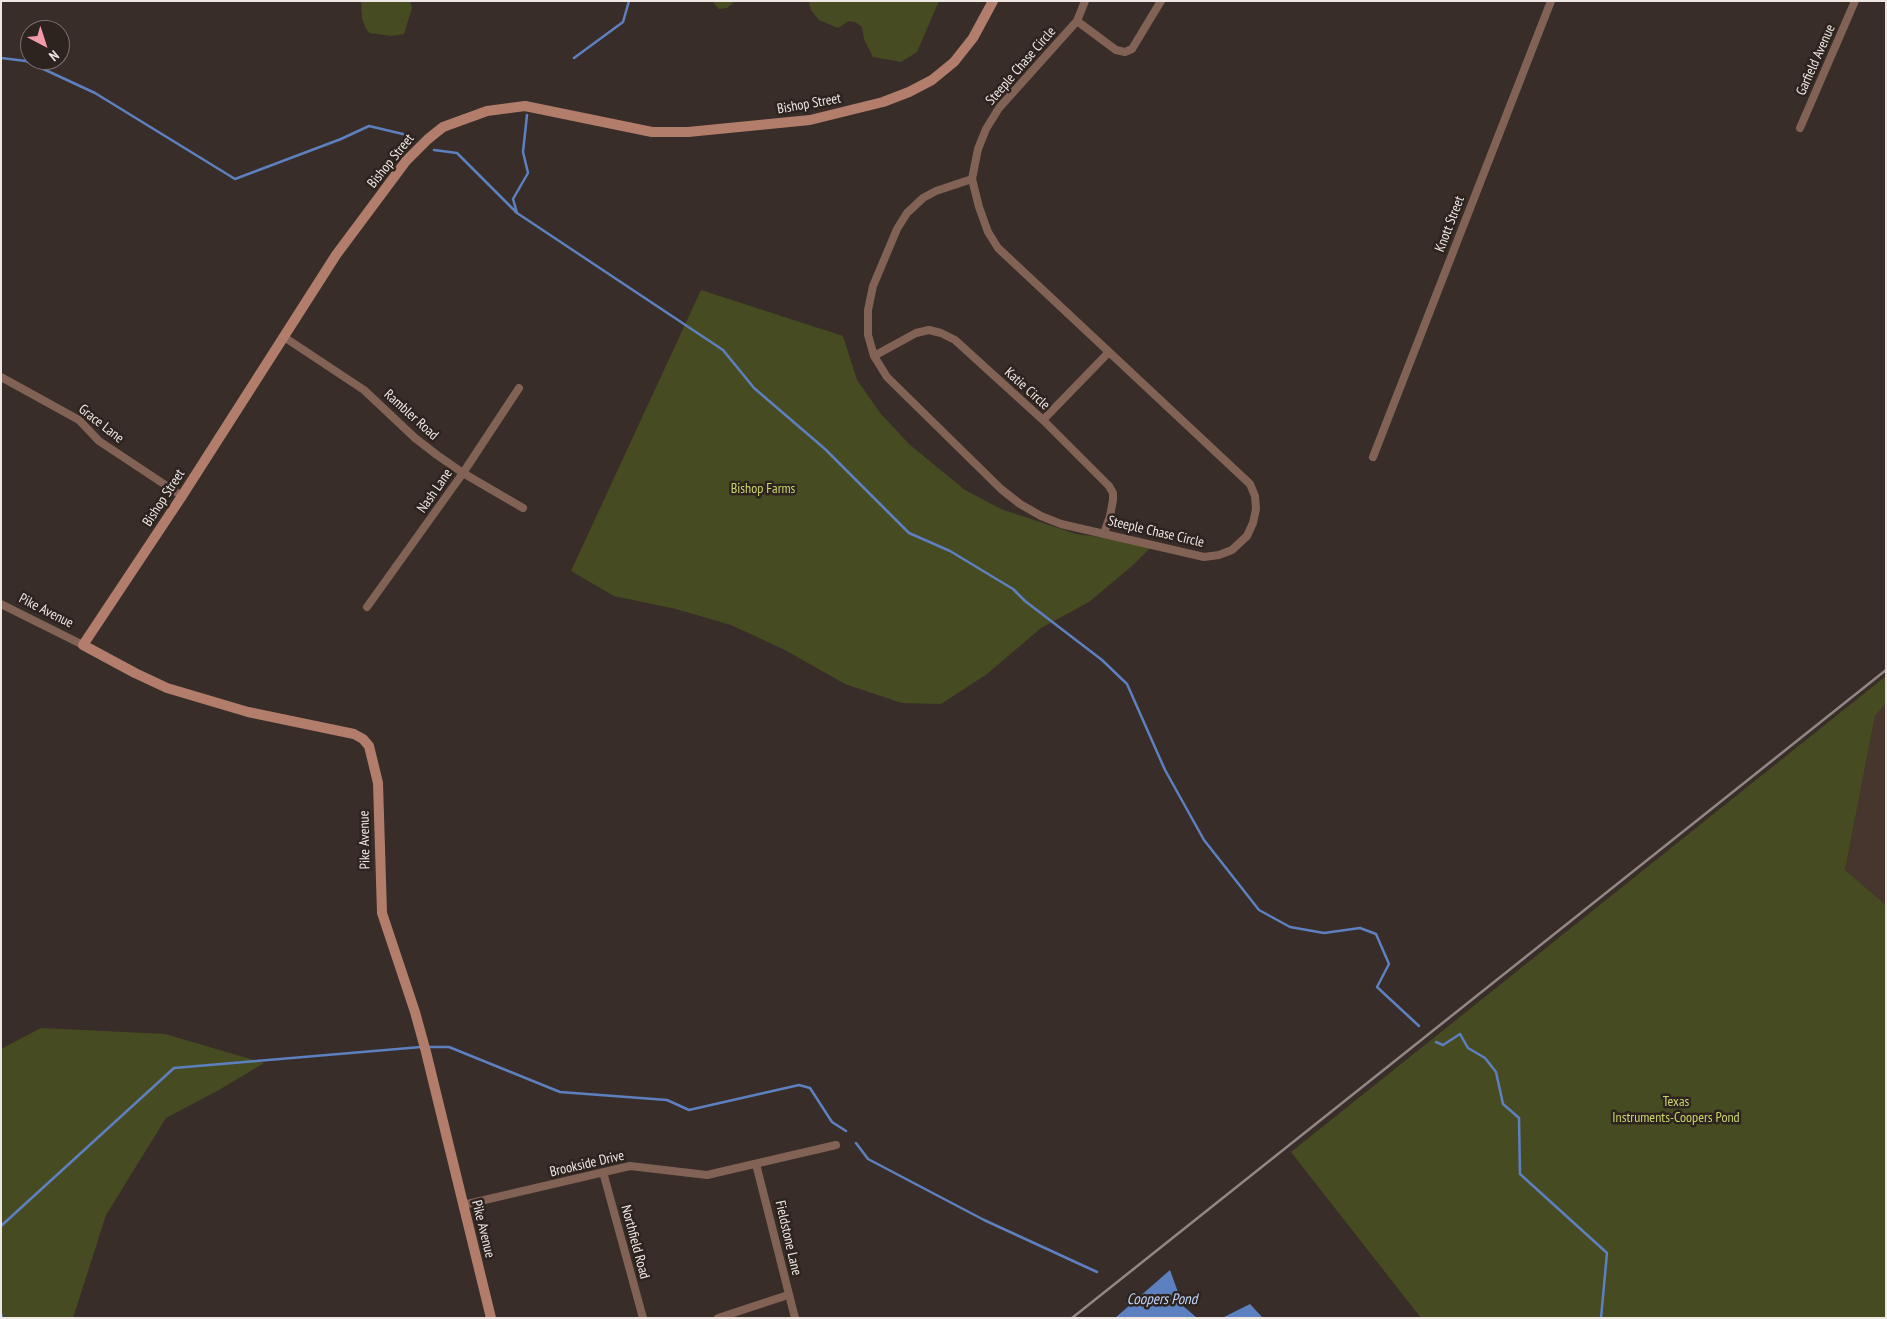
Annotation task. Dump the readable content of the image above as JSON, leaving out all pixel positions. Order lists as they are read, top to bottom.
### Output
{
  "streets": {
    "street": [
      "Garfield Avenue",
      "Steeple Chase Circle",
      "Bishop Street",
      "Knott Street",
      "Katie Circle",
      "Rambler Road",
      "Grace Lane",
      "Nash Lane",
      "Pike Avenue",
      "Brookside Drive",
      "Fieldstone Lane",
      "Northfield Road"
    ]
  },
  "crossings": [
    ["Steeple Chase Circle", "Katie Circle"],
    ["Bishop Street", "Rambler Road"],
    ["Bishop Street", "Grace Lane"],
    ["Bishop Street", "Pike Avenue"],
    ["Rambler Road", "Nash Lane"],
    ["Pike Avenue", "Brookside Drive"],
    ["Brookside Drive", "Fieldstone Lane"],
    ["Brookside Drive", "Northfield Road"]
  ],
  "water": ["Coopers Pond"],
  "parks": ["Bishop Farms", "Texas Instruments-Coopers Pond"],
  "north": "bottom right"
}
